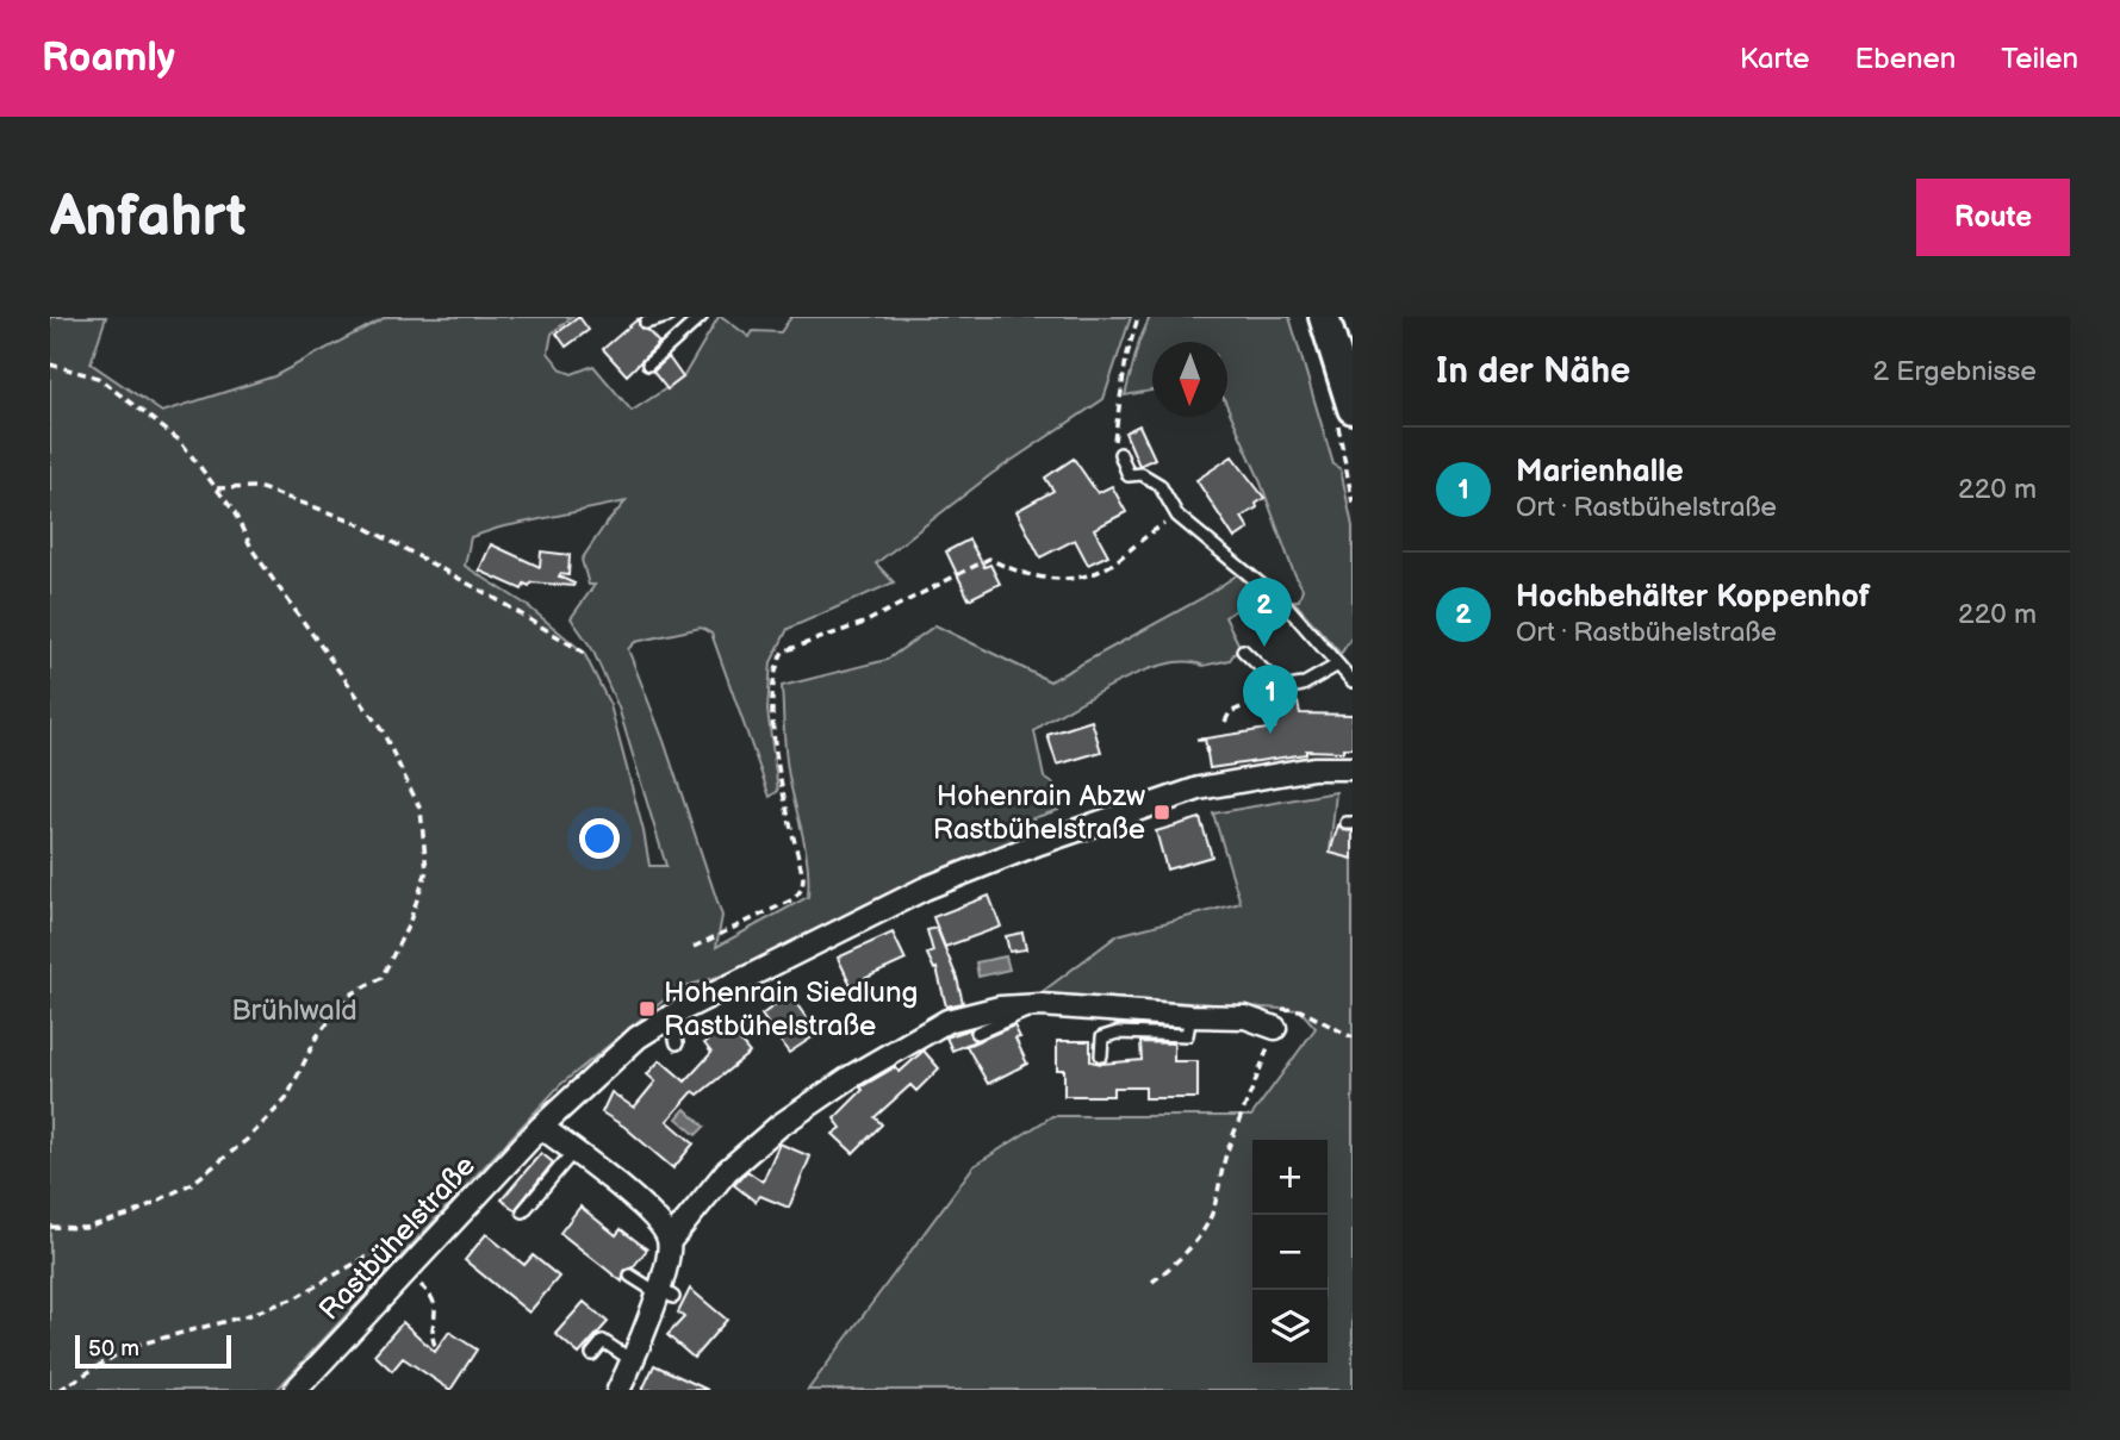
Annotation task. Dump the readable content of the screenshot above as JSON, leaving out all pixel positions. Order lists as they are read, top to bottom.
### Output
{
  "streets": {
    "street": ["Rastbühelstraße"]
  },
  "parks": ["Brühlwald"],
  "places": {
    "transit": ["Hohenrain Abzw Rastbühelstraße", "Hohenrain Siedlung Rastbühelstraße"]
  },
  "scale_bar": "50 m",
  "north": "bottom",
  "page": {
    "header": "Roamly",
    "nav": ["Karte", "Ebenen", "Teilen"],
    "buttons": "Route",
    "title": "Anfahrt",
    "heading": ["In der Nähe", "2 Ergebnisse"],
    "list": [
      {
        "mark": "1",
        "name": "Marienhalle",
        "note": "Ort · Rastbühelstraße",
        "value": "220 m"
      },
      {
        "mark": "2",
        "name": "Hochbehälter Koppenhof",
        "note": "Ort · Rastbühelstraße",
        "value": "220 m"
      }
    ],
    "pins": ["2", "1"],
    "map_buttons": ["+", "−"],
    "scale": "50 m"
  }
}
